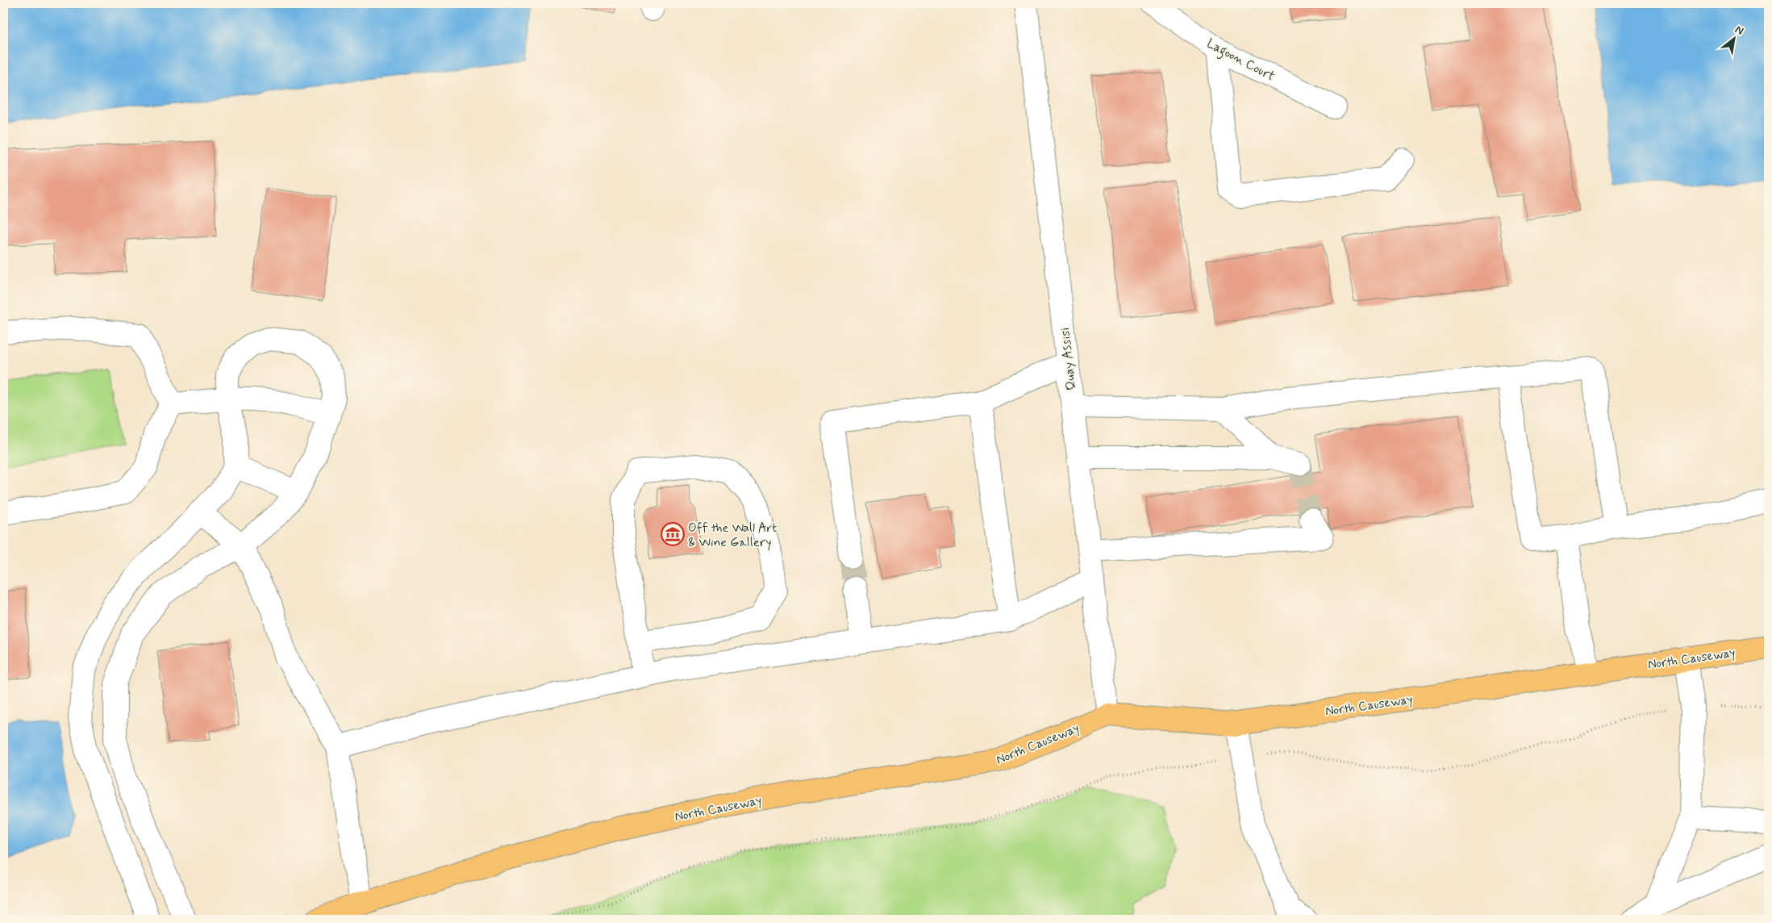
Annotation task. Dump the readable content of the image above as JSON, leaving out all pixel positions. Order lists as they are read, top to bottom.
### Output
{
  "streets": {
    "main road": ["North Causeway"],
    "street": ["Lagoon Court", "Quay Assisi"]
  },
  "crossings": [
    ["Quay Assisi", "North Causeway"]
  ],
  "places": {
    "museum": ["Off the Wall Art & Wine Gallery"]
  },
  "north": "top right"
}
